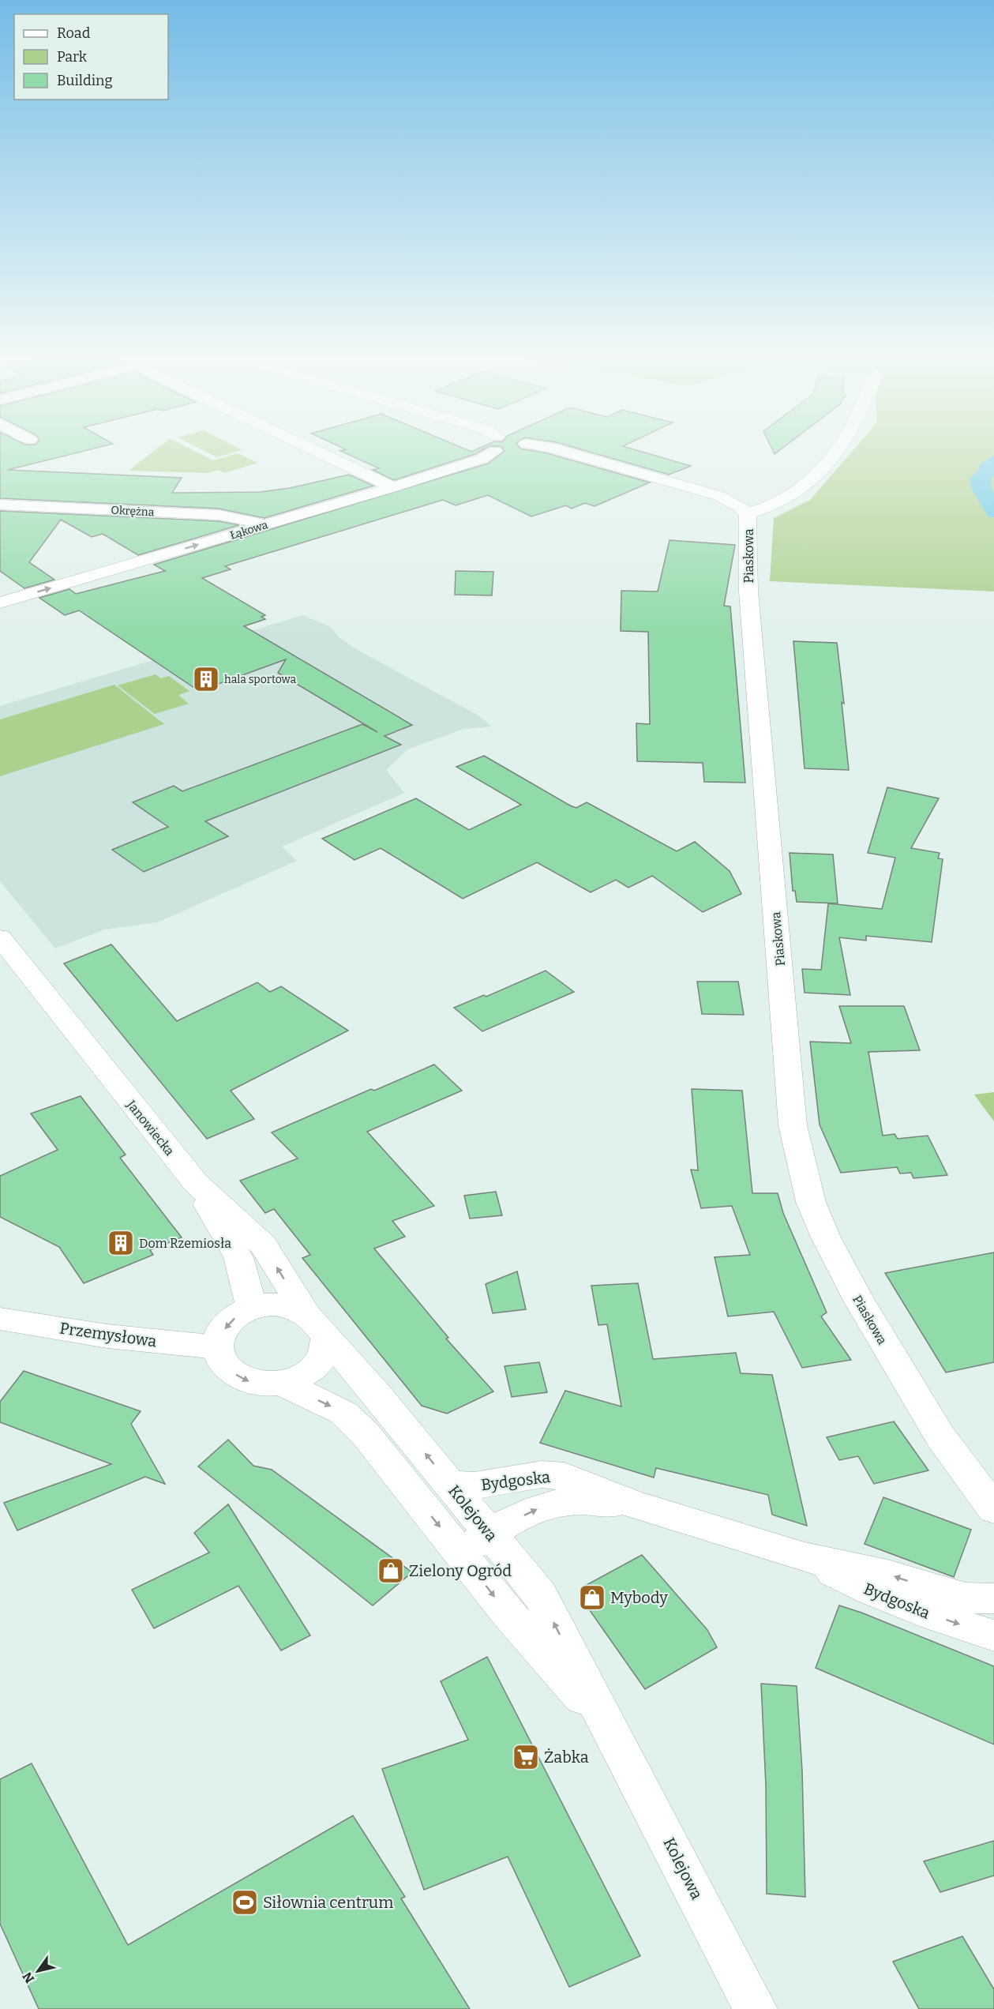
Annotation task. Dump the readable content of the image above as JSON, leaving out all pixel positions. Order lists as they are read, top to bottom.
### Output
{
  "streets": {
    "street": [
      "Okrężna",
      "Łąkowa",
      "Piaskowa",
      "Janowiecka",
      "Przemysłowa",
      "Bydgoska",
      "Kolejowa"
    ]
  },
  "crossings": [
    ["Okrężna", "Łąkowa"],
    ["Janowiecka", "Przemysłowa"],
    ["Janowiecka", "Kolejowa"],
    ["Przemysłowa", "Kolejowa"],
    ["Bydgoska", "Kolejowa"]
  ],
  "one_way": ["Łąkowa"],
  "places": {
    "building": ["hala sportowa", "Dom Rzemiosła"],
    "shop": ["Zielony Ogród", "Mybody"],
    "supermarket": ["Żabka"],
    "sports": ["Siłownia centrum"]
  },
  "legend": ["Road", "Park", "Building"],
  "north": "bottom left"
}
